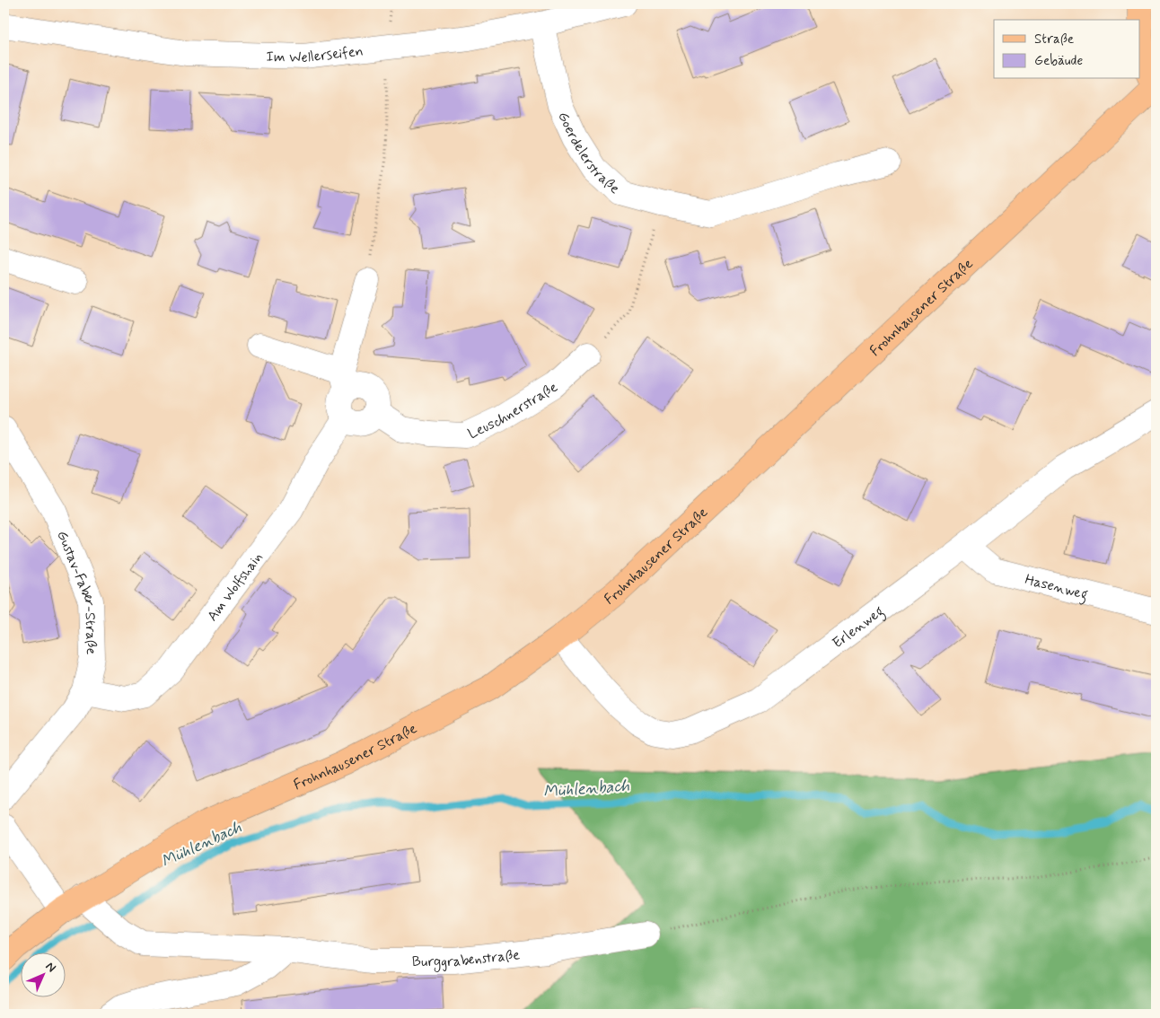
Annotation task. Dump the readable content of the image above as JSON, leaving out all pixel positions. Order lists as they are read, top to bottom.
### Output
{
  "streets": {
    "main road": ["Frohnhausener Straße"],
    "street": [
      "Im Wellerseifen",
      "Goerdelerstraße",
      "Leuschnerstraße",
      "Am Wolfshain",
      "Hasenweg",
      "Gustav-Faber-Straße",
      "Erlenweg",
      "Burggrabenstraße"
    ]
  },
  "crossings": [
    ["Im Wellerseifen", "Goerdelerstraße"],
    ["Frohnhausener Straße", "Erlenweg"],
    ["Frohnhausener Straße", "Burggrabenstraße"],
    ["Leuschnerstraße", "Am Wolfshain"],
    ["Am Wolfshain", "Gustav-Faber-Straße"],
    ["Hasenweg", "Erlenweg"]
  ],
  "water": ["Mühlenbach"],
  "legend": ["Straße", "Gebäude"],
  "north": "top right"
}
